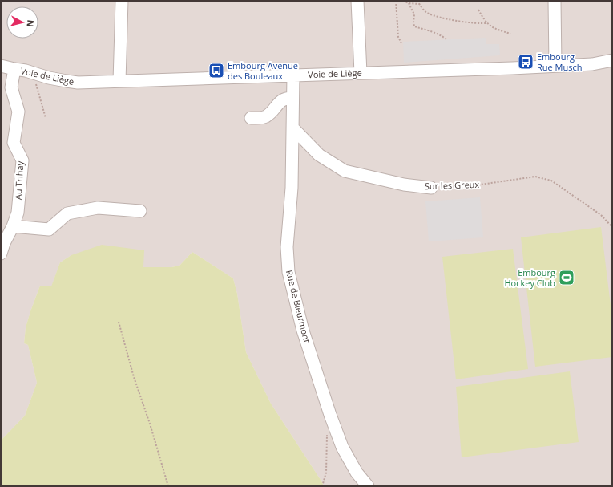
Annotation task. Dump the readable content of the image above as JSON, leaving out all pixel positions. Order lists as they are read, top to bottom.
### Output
{
  "streets": {
    "street": [
      "Voie de Liège",
      "Au Trihay",
      "Sur les Greux",
      "Rue de Bleurmont"
    ]
  },
  "crossings": [
    ["Voie de Liège", "Au Trihay"],
    ["Voie de Liège", "Rue de Bleurmont"],
    ["Sur les Greux", "Rue de Bleurmont"]
  ],
  "places": {
    "bus stop": ["Embourg Rue Musch", "Embourg Avenue des Bouleaux"],
    "sports": ["Embourg Hockey Club"]
  },
  "north": "right"
}
